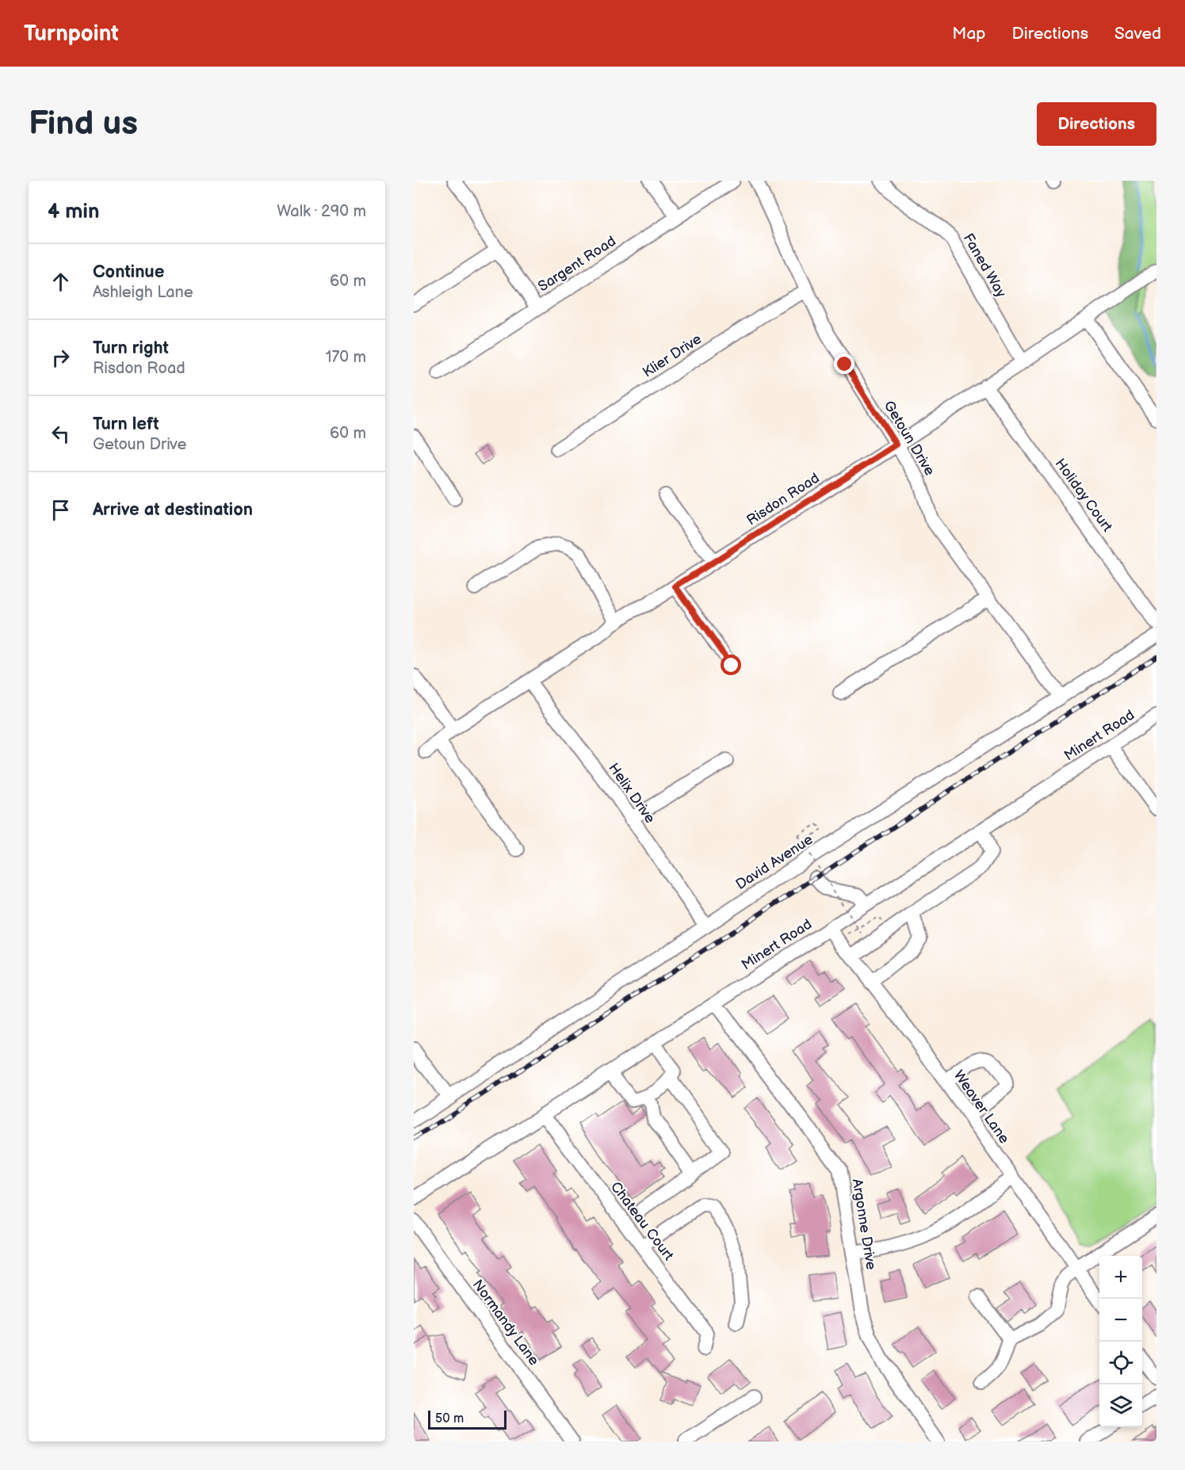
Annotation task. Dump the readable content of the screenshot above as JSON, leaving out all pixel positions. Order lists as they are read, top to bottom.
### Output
{
  "streets": {
    "street": [
      "Sargent Road",
      "Faned Way",
      "Klier Drive",
      "Getoun Drive",
      "Holiday Court",
      "Risdon Road",
      "Minert Road",
      "Helix Drive",
      "David Avenue",
      "Weaver Lane",
      "Chateau Court",
      "Argonne Drive",
      "Normandy Lane"
    ]
  },
  "crossings": [
    ["Faned Way", "Risdon Road"],
    ["Klier Drive", "Getoun Drive"],
    ["Getoun Drive", "Risdon Road"],
    ["Getoun Drive", "David Avenue"],
    ["Holiday Court", "Risdon Road"],
    ["Risdon Road", "Helix Drive"],
    ["Minert Road", "Weaver Lane"],
    ["Minert Road", "Chateau Court"],
    ["Minert Road", "Argonne Drive"],
    ["Helix Drive", "David Avenue"]
  ],
  "scale_bar": "50 m",
  "page": {
    "header": "Turnpoint",
    "nav": ["Map", "Directions", "Saved"],
    "buttons": "Directions",
    "title": "Find us",
    "heading": ["4 min", "Walk · 290 m"],
    "list": [
      ["Continue", "Ashleigh Lane", "60 m"],
      ["Turn right", "Risdon Road", "170 m"],
      ["Turn left", "Getoun Drive", "60 m"],
      "Arrive at destination"
    ],
    "map_buttons": ["+", "−"],
    "scale": "50 m"
  }
}
